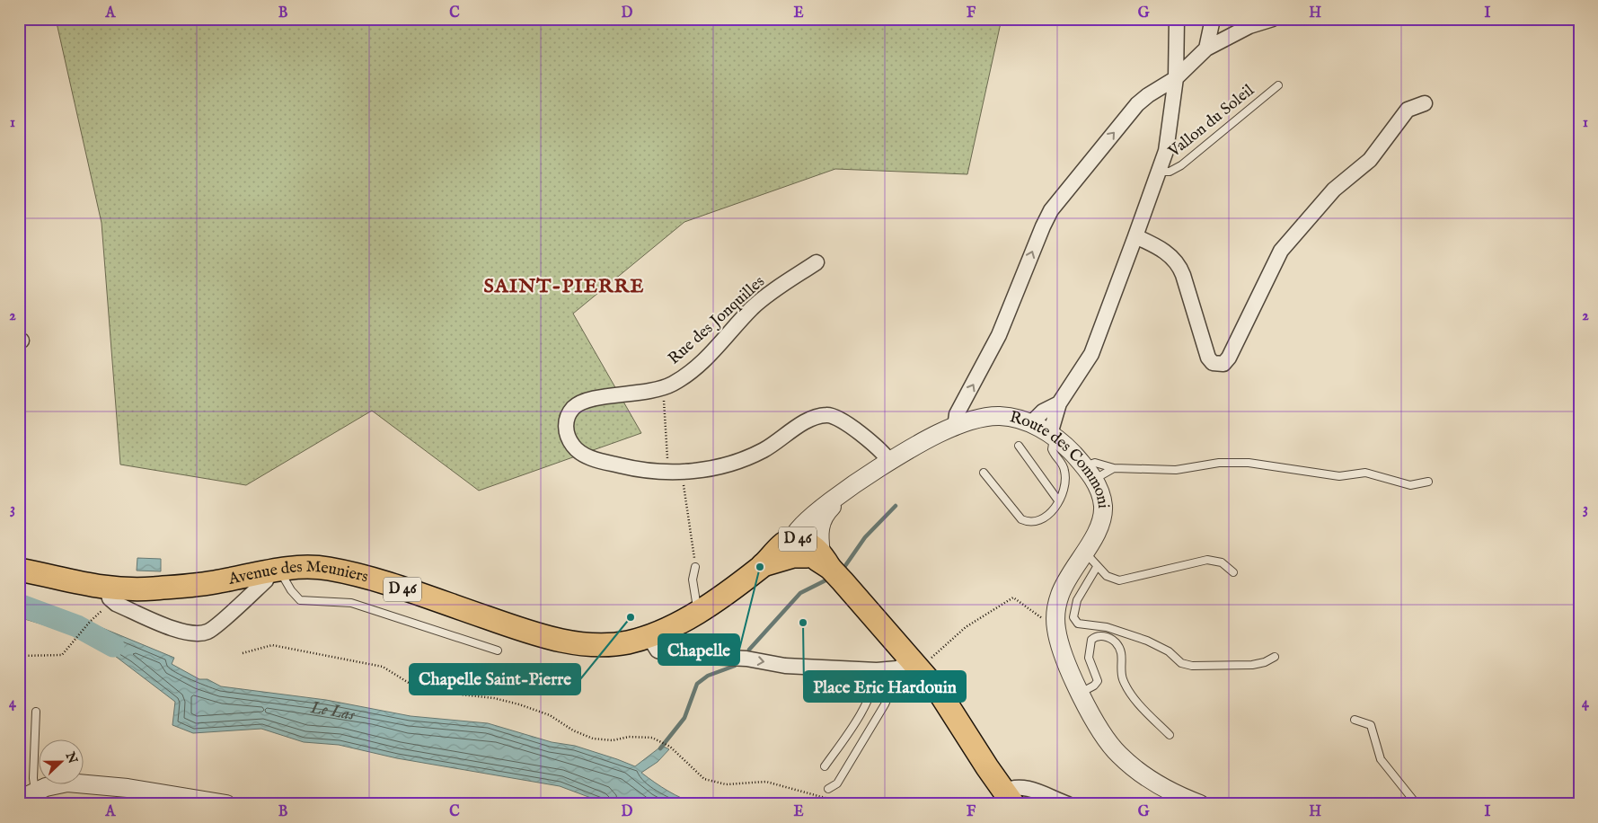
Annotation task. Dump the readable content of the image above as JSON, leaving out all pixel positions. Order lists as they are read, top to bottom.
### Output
{
  "streets": {
    "main road": ["D 46", "Avenue des Meuniers"],
    "street": ["Rue des Jonquilles", "Route des Commoni"],
    "lane": ["Vallon du Soleil"]
  },
  "crossings": [
    ["Rue des Jonquilles", "Route des Commoni"],
    ["Route des Commoni", "Avenue des Meuniers"]
  ],
  "districts": ["SAINT-PIERRE"],
  "water": ["Le Las"],
  "places": ["Chapelle", "Chapelle Saint-Pierre", "Place Eric Hardouin"],
  "north": "right",
  "grid": {
    "columns": [
      "A",
      "B",
      "C",
      "D",
      "E",
      "F",
      "G",
      "H",
      "I"
    ],
    "rows": [
      "1",
      "2",
      "3",
      "4"
    ]
  }
}
